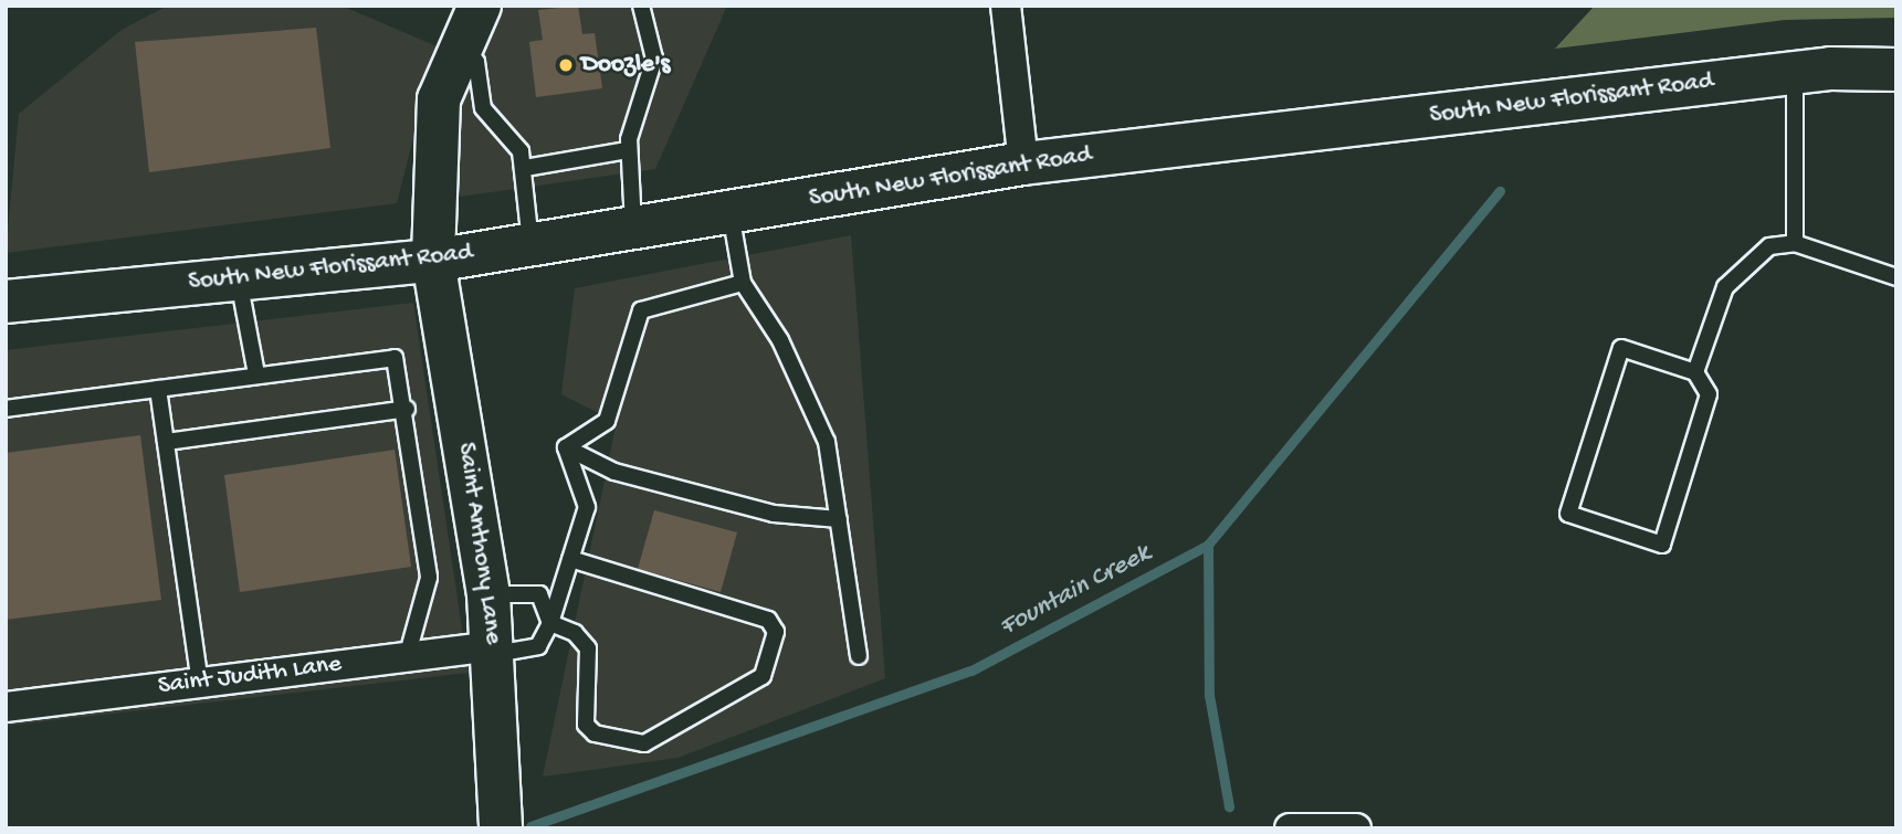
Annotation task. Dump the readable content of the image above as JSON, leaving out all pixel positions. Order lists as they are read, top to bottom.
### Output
{
  "streets": {
    "main road": ["South New Florissant Road", "Saint Anthony Lane"],
    "street": ["Saint Judith Lane"]
  },
  "crossings": [
    ["South New Florissant Road", "Saint Anthony Lane"],
    ["Saint Anthony Lane", "Saint Judith Lane"]
  ],
  "water": ["Fountain Creek"],
  "places": ["Doozle's"]
}
